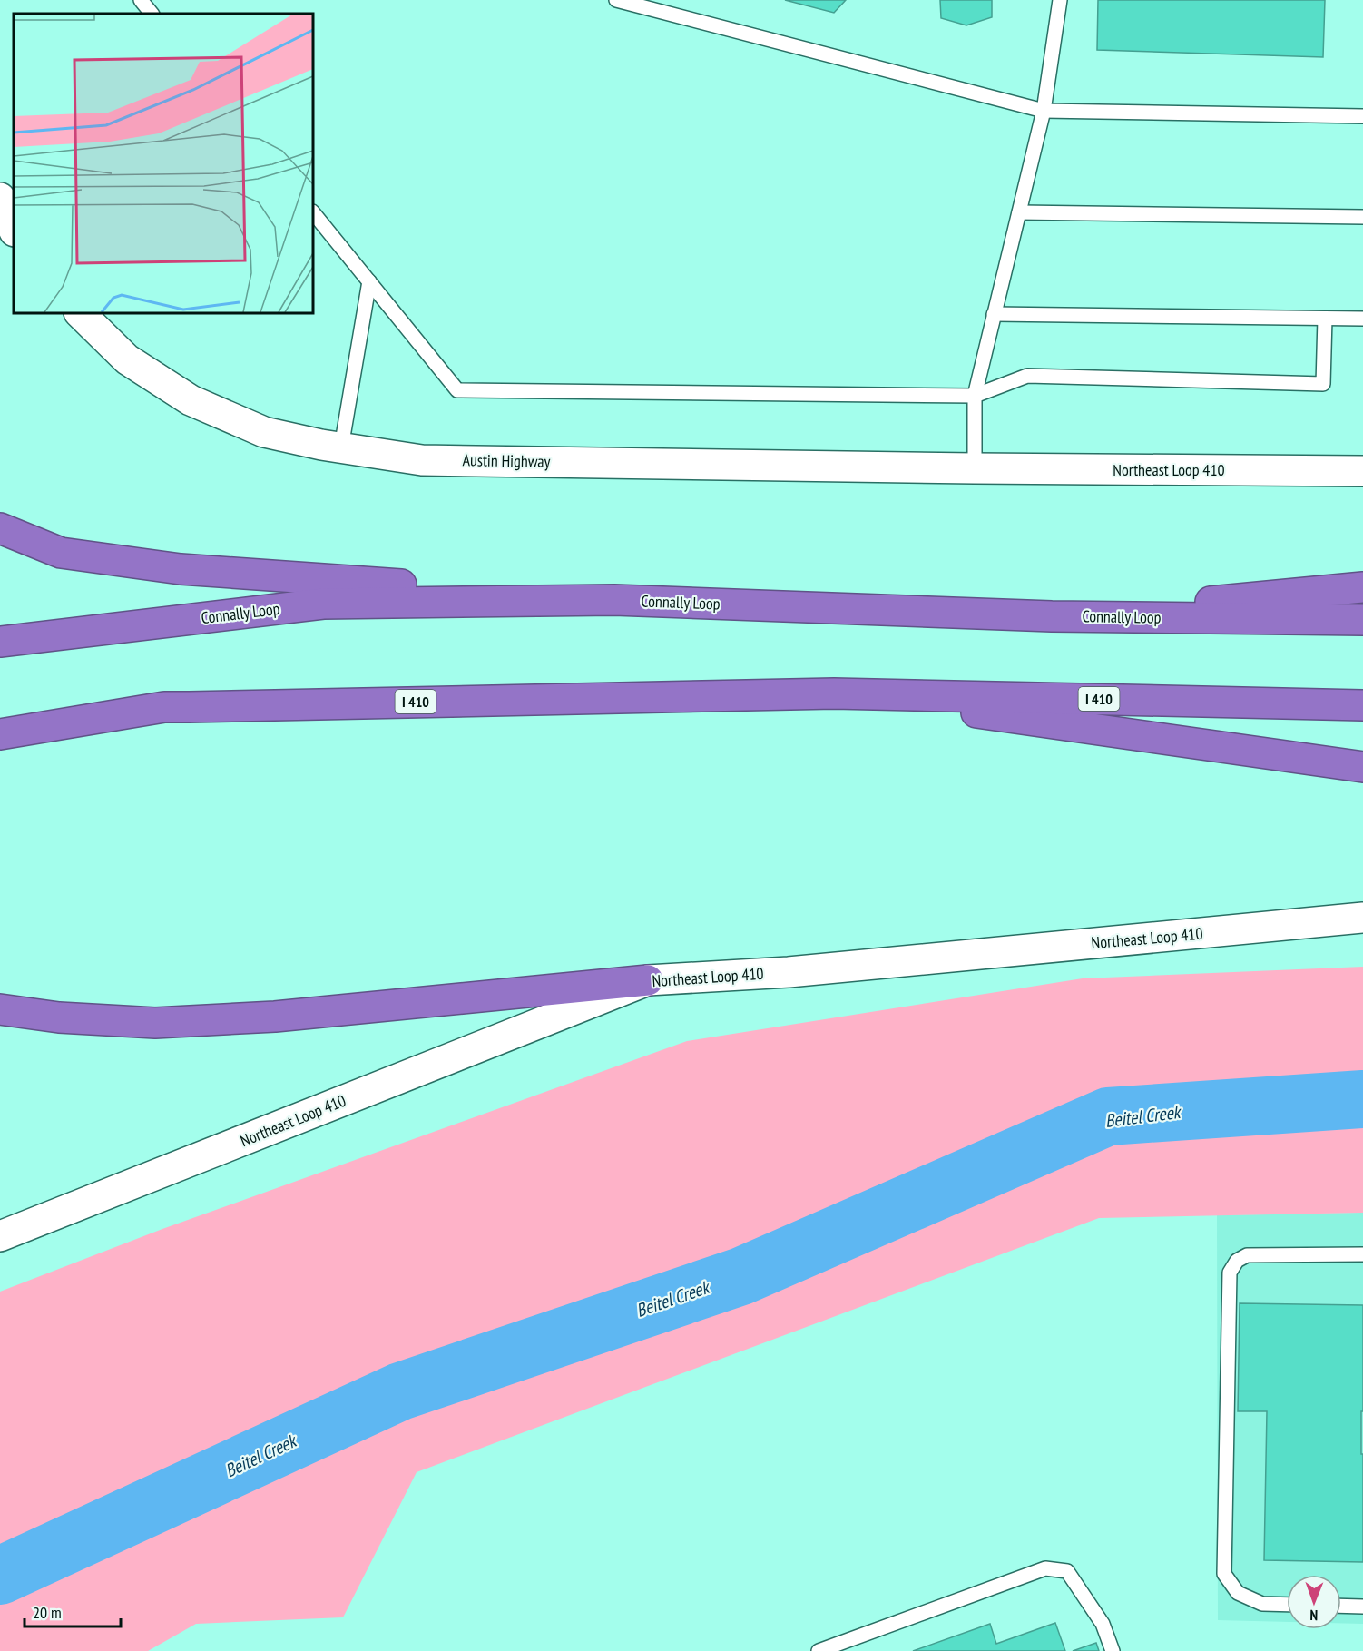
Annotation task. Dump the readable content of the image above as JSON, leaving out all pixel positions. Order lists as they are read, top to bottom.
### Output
{
  "streets": {
    "highway": ["Connally Loop", "I 410"],
    "main road": ["Austin Highway", "Northeast Loop 410"]
  },
  "crossings": [
    ["Austin Highway", "Northeast Loop 410"]
  ],
  "water": ["Beitel Creek"],
  "scale_bar": "20 m",
  "north": "bottom"
}
